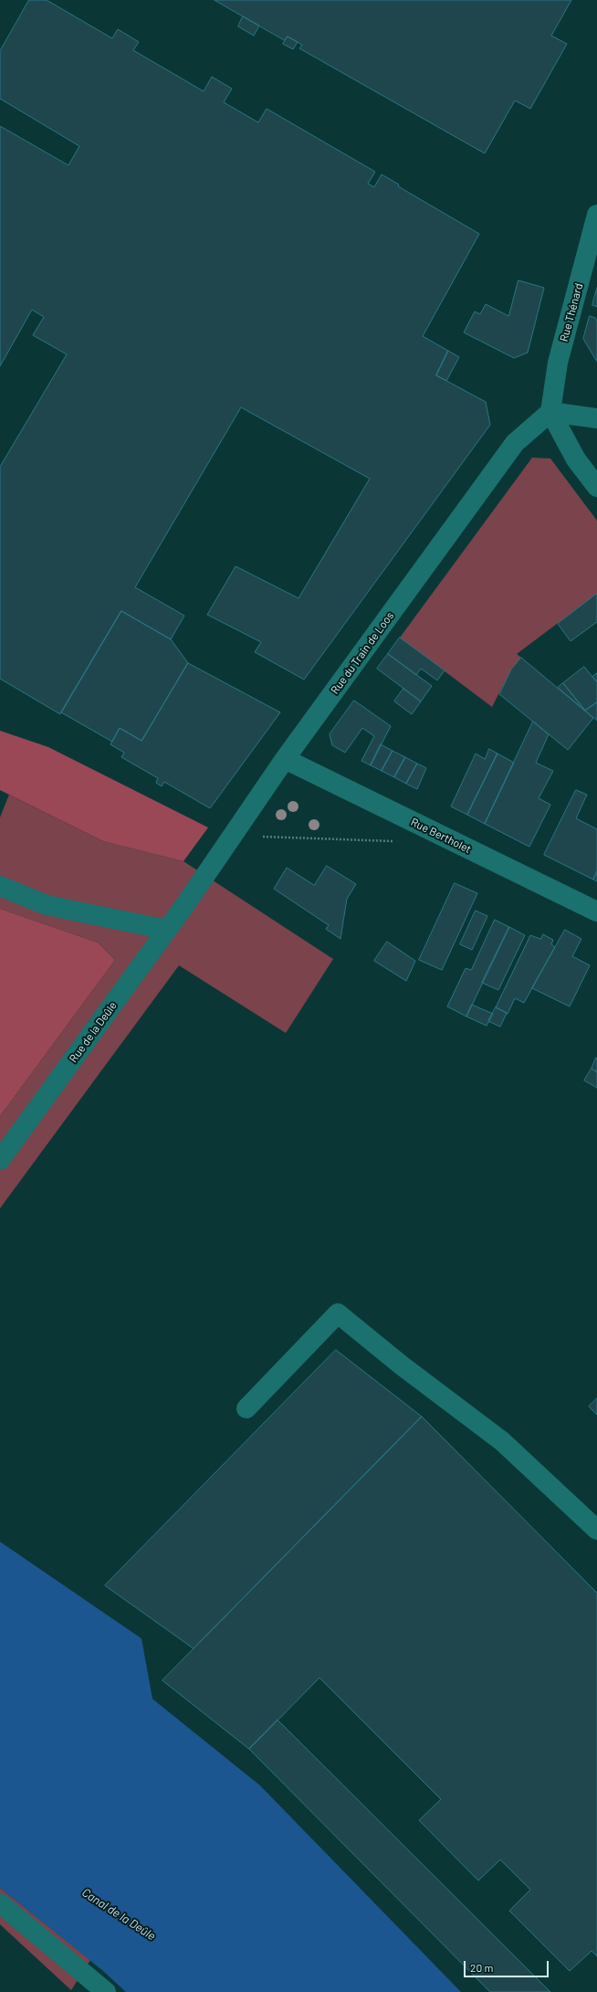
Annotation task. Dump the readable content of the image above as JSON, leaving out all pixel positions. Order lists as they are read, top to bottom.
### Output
{
  "streets": {
    "street": [
      "Rue Thénard",
      "Rue du Train de Loos",
      "Rue Bertholet",
      "Rue de la Deûle"
    ]
  },
  "crossings": [
    ["Rue Thénard", "Rue du Train de Loos"],
    ["Rue du Train de Loos", "Rue Bertholet"],
    ["Rue du Train de Loos", "Rue de la Deûle"]
  ],
  "water": ["Canal de la Deûle"],
  "scale_bar": "20 m"
}
